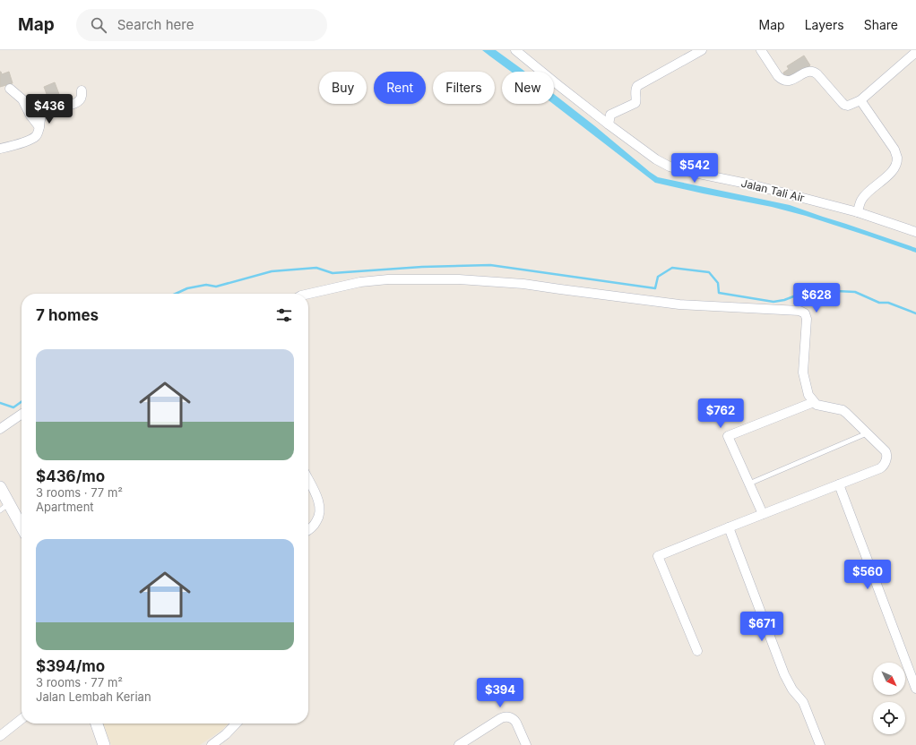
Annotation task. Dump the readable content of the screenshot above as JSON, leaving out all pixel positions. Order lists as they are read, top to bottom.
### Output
{
  "streets": {
    "street": ["Jalan Tali Air"]
  },
  "north": "bottom right",
  "page": {
    "header": "Map",
    "search": "Search here",
    "nav": ["Map", "Layers", "Share"],
    "chip": [
      "Buy",
      "Rent",
      "Filters",
      "New"
    ],
    "price": [
      "$436",
      "$542",
      "$628",
      "$762",
      "$560",
      "$671",
      "$394"
    ],
    "heading": "7 homes",
    "list": [
      {
        "name": "$436/mo",
        "note": "3 rooms · 77 m² · Apartment"
      },
      {
        "name": "$394/mo",
        "note": "3 rooms · 77 m² · Jalan Lembah Kerian"
      }
    ]
  }
}
